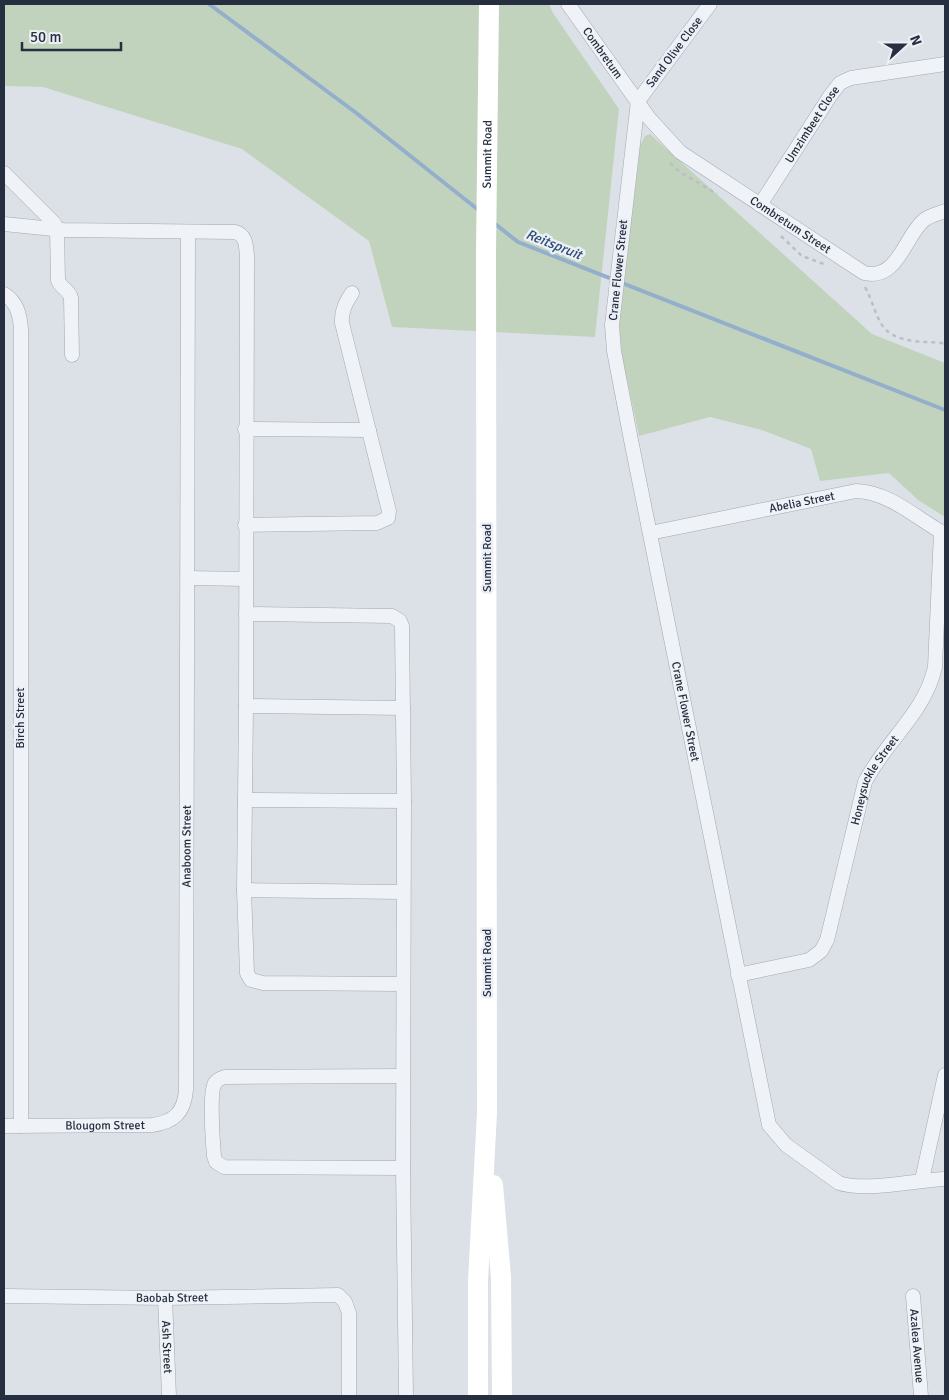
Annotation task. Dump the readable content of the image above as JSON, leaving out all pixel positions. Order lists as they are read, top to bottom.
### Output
{
  "streets": {
    "main road": ["Summit Road"],
    "street": [
      "Sand Olive Close",
      "Combretum",
      "Umzimbeet Close",
      "Combretum Street",
      "Crane Flower Street",
      "Abelia Street",
      "Birch Street",
      "Honeysuckle Street",
      "Anaboom Street",
      "Blougom Street",
      "Baobab Street",
      "Azalea Avenue",
      "Ash Street"
    ]
  },
  "crossings": [
    ["Sand Olive Close", "Combretum"],
    ["Sand Olive Close", "Combretum Street"],
    ["Sand Olive Close", "Crane Flower Street"],
    ["Combretum", "Combretum Street"],
    ["Combretum", "Crane Flower Street"],
    ["Umzimbeet Close", "Combretum Street"],
    ["Combretum Street", "Crane Flower Street"],
    ["Crane Flower Street", "Abelia Street"],
    ["Crane Flower Street", "Honeysuckle Street"],
    ["Abelia Street", "Honeysuckle Street"],
    ["Birch Street", "Blougom Street"],
    ["Anaboom Street", "Blougom Street"],
    ["Baobab Street", "Ash Street"]
  ],
  "water": ["Reitspruit"],
  "scale_bar": "50 m",
  "north": "right"
}
